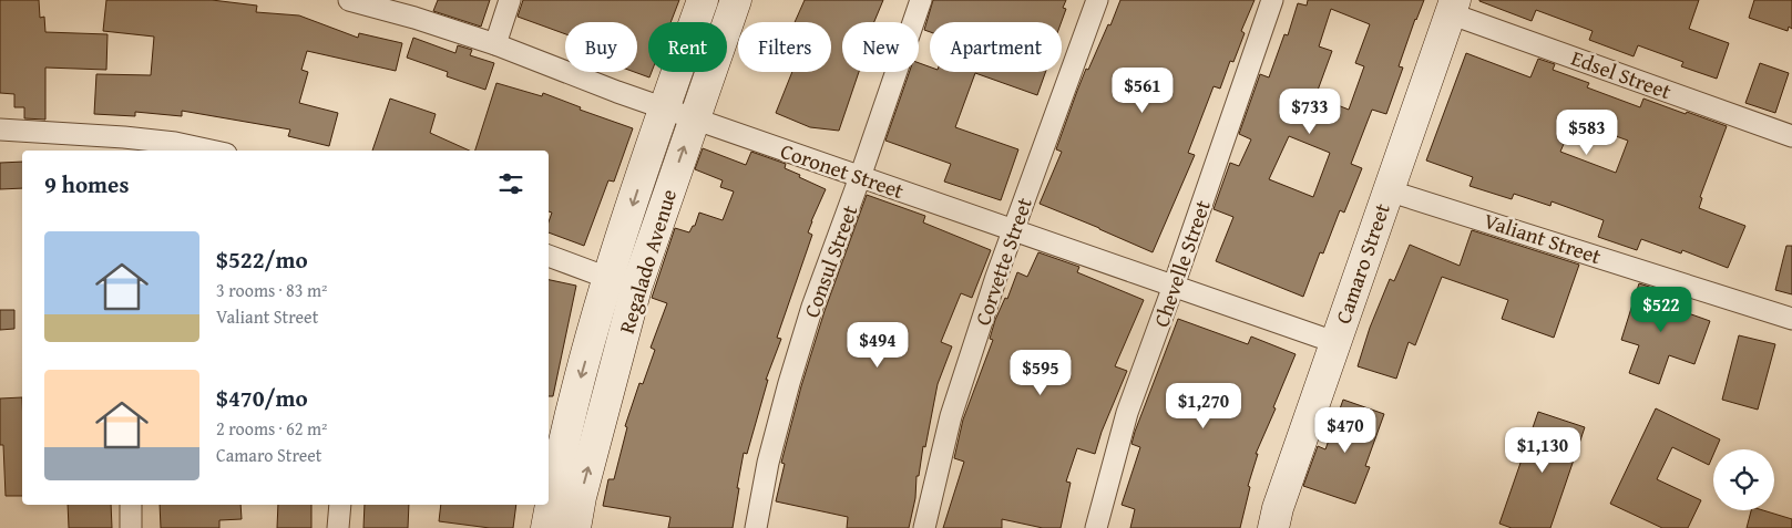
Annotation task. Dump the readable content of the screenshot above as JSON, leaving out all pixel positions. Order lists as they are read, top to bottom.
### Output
{
  "streets": {
    "main road": ["Regalado Avenue", "Camaro Street"],
    "street": [
      "Edsel Street",
      "Coronet Street",
      "Valiant Street",
      "Consul Street",
      "Corvette Street",
      "Chevelle Street"
    ]
  },
  "crossings": [
    ["Edsel Street", "Camaro Street"],
    ["Coronet Street", "Regalado Avenue"],
    ["Coronet Street", "Consul Street"],
    ["Coronet Street", "Corvette Street"],
    ["Coronet Street", "Chevelle Street"],
    ["Coronet Street", "Camaro Street"],
    ["Valiant Street", "Camaro Street"]
  ],
  "page": {
    "chip": [
      "Buy",
      "Rent",
      "Filters",
      "New",
      "Apartment"
    ],
    "price": [
      "$561",
      "$733",
      "$583",
      "$522",
      "$494",
      "$595",
      "$1,270",
      "$470",
      "$1,130"
    ],
    "heading": "9 homes",
    "list": [
      {
        "name": "$522/mo",
        "note": "3 rooms · 83 m² · Valiant Street"
      },
      {
        "name": "$470/mo",
        "note": "2 rooms · 62 m² · Camaro Street"
      }
    ]
  }
}
